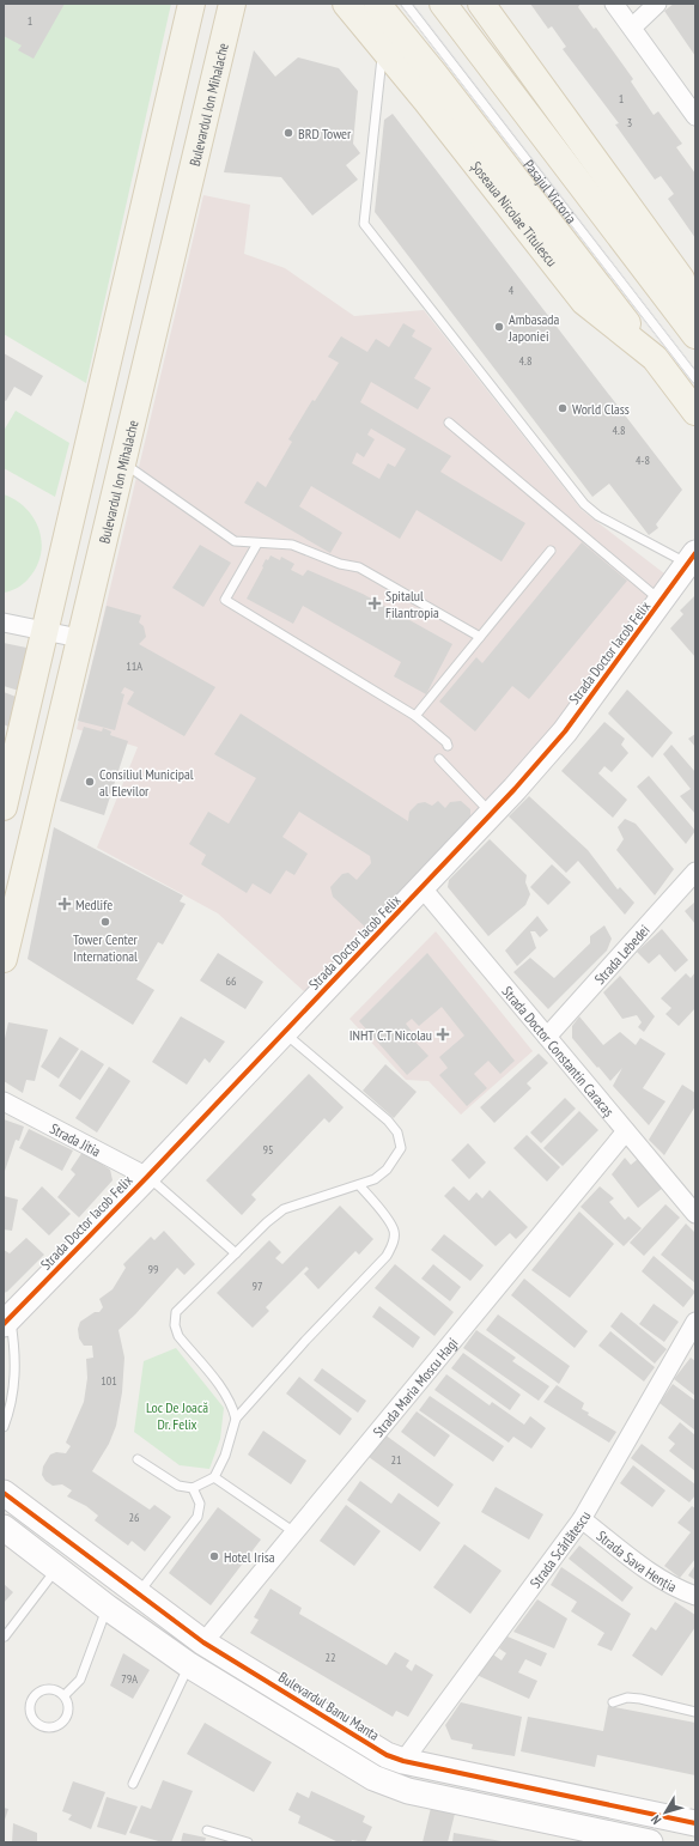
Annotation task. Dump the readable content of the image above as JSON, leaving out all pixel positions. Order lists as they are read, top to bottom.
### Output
{
  "streets": {
    "main road": ["Bulevardul Ion Mihalache", "Pasajul Victoria", "Șoseaua Nicolae Titulescu"],
    "street": [
      "Strada Doctor Iacob Felix",
      "Strada Lebedei",
      "Strada Doctor Constantin Caracaș",
      "Strada Jitia",
      "Strada Maria Moscu Hagi",
      "Strada Scărlătescu",
      "Strada Sava Henția",
      "Bulevardul Banu Manta"
    ]
  },
  "crossings": [
    ["Pasajul Victoria", "Șoseaua Nicolae Titulescu"],
    ["Strada Doctor Iacob Felix", "Strada Doctor Constantin Caracaș"],
    ["Strada Doctor Iacob Felix", "Strada Jitia"],
    ["Strada Lebedei", "Strada Doctor Constantin Caracaș"],
    ["Strada Doctor Constantin Caracaș", "Strada Maria Moscu Hagi"],
    ["Strada Maria Moscu Hagi", "Bulevardul Banu Manta"],
    ["Strada Scărlătescu", "Strada Sava Henția"],
    ["Strada Scărlătescu", "Bulevardul Banu Manta"]
  ],
  "parks": ["Loc De Joacă Dr. Felix"],
  "places": {
    "other": [
      "BRD Tower",
      "Ambasada Japoniei",
      "World Class",
      "Consiliul Municipal al Elevilor",
      "Tower Center International",
      "Hotel Irisa"
    ],
    "health": ["Spitalul Filantropia", "Medlife", "INHT C.T Nicolau"]
  },
  "house_numbers": [
    "1",
    "1",
    "3",
    "4",
    "4.8",
    "4.8",
    "4-8",
    "11A",
    "66",
    "95",
    "99",
    "97",
    "101",
    "21",
    "26",
    "22",
    "79A"
  ],
  "north": "bottom left"
}
